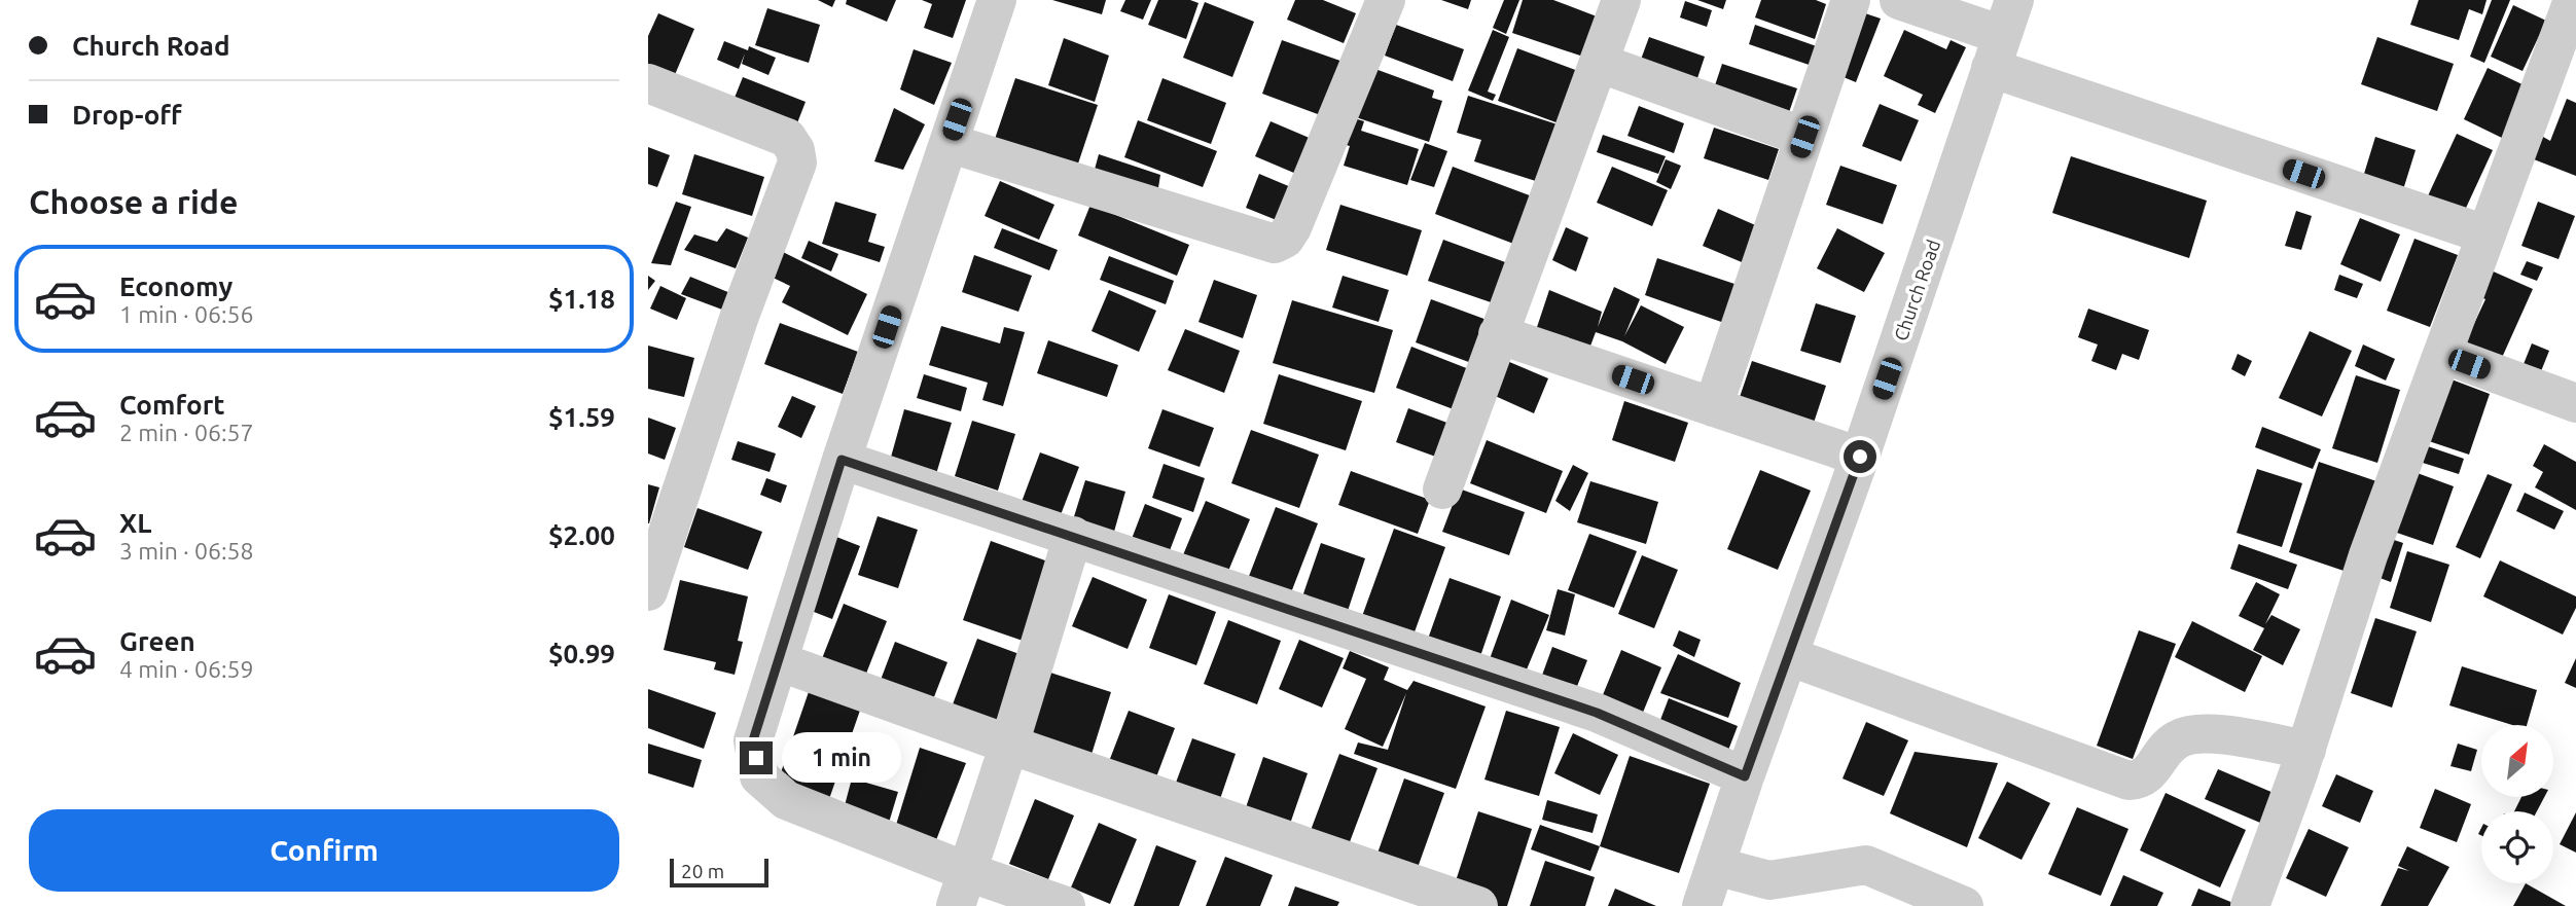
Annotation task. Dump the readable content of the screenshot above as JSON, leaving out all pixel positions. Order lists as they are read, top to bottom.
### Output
{
  "streets": {
    "street": ["Church Road"]
  },
  "scale_bar": "20 m",
  "north": "top right",
  "page": {
    "banner": ["Church Road", "Drop-off"],
    "heading": "Choose a ride",
    "list": [
      {
        "name": "Economy",
        "note": "1 min · 06:56",
        "value": "$1.18"
      },
      {
        "name": "Comfort",
        "note": "2 min · 06:57",
        "value": "$1.59"
      },
      {
        "name": "XL",
        "note": "3 min · 06:58",
        "value": "$2.00"
      },
      {
        "name": "Green",
        "note": "4 min · 06:59",
        "value": "$0.99"
      }
    ],
    "bubble": "1 min",
    "buttons": "Confirm",
    "scale": "20 m"
  }
}
